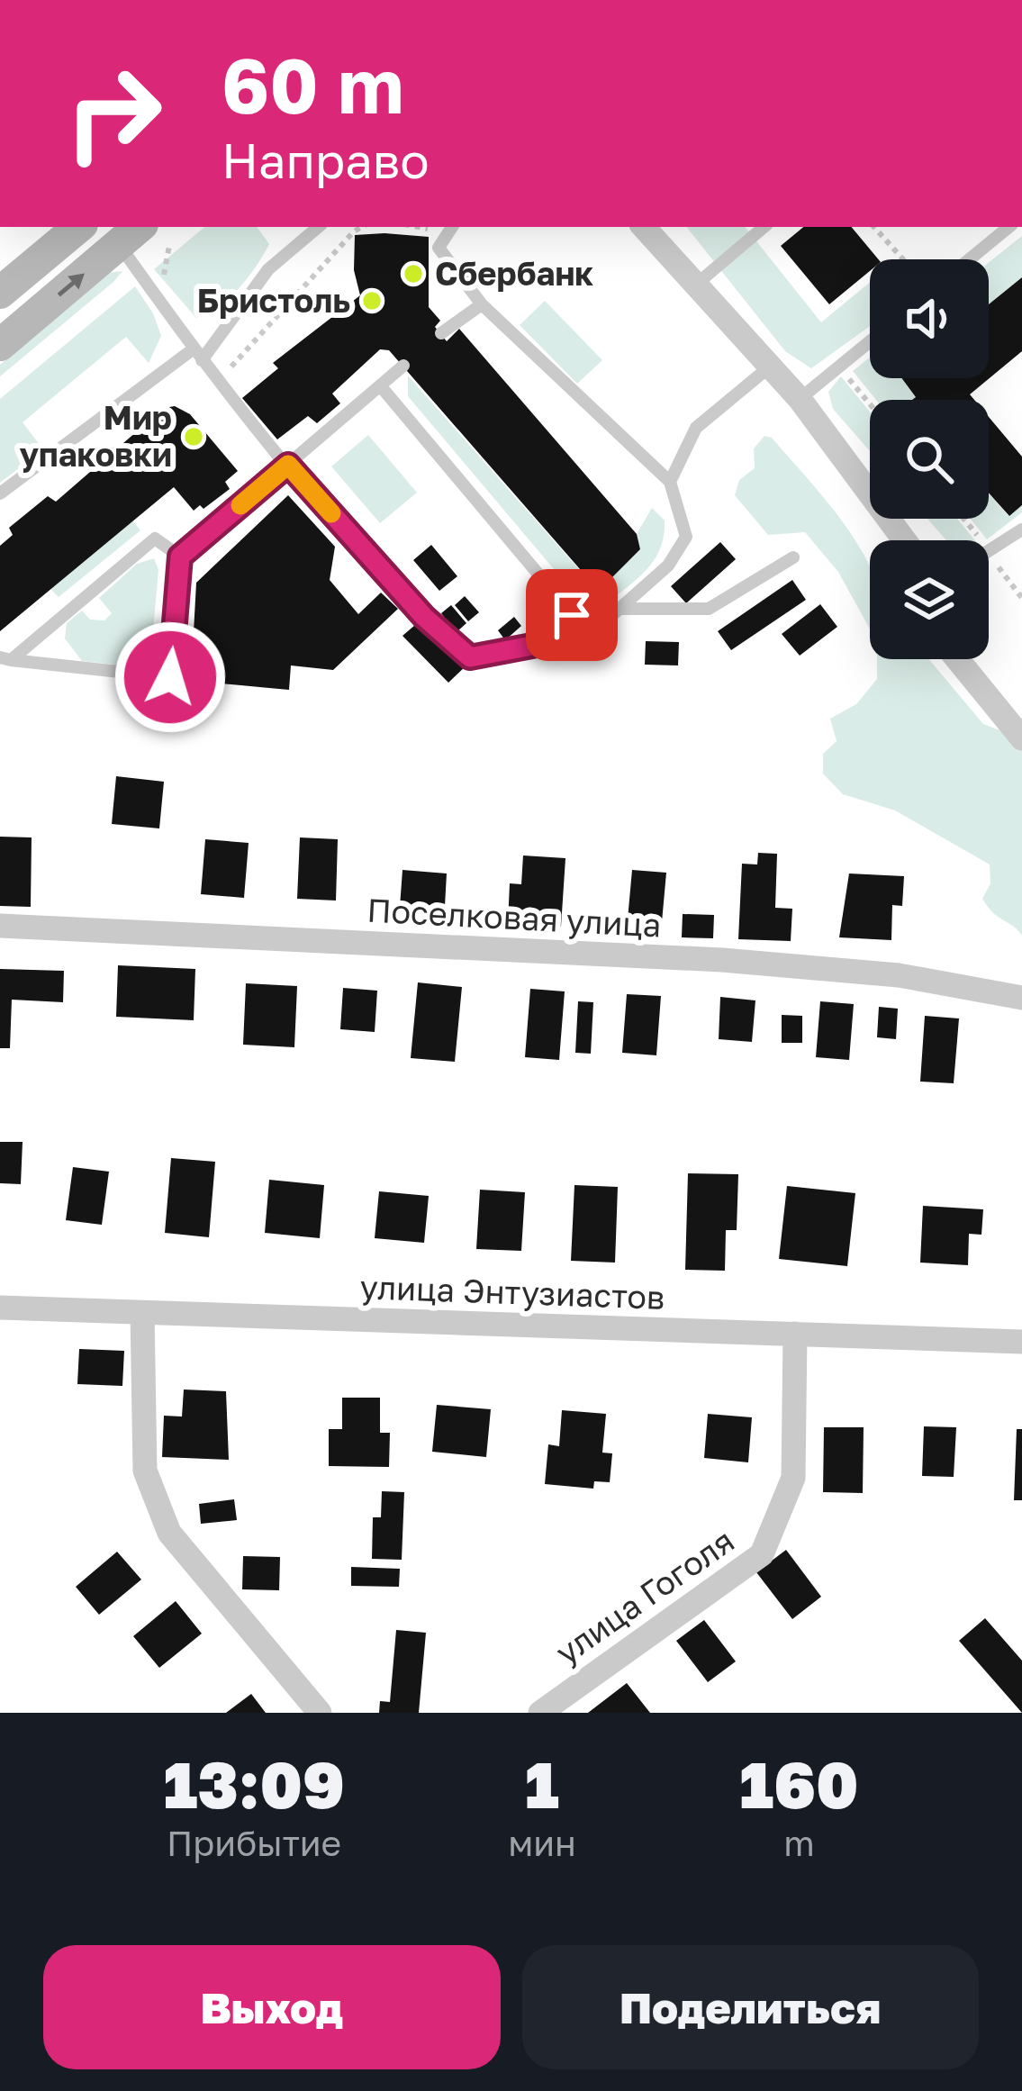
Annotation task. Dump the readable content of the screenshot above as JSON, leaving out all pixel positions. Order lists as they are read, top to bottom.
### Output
{
  "streets": {
    "street": ["Поселковая улица", "улица Энтузиастов", "улица Гоголя"]
  },
  "crossings": [
    ["улица Энтузиастов", "улица Гоголя"]
  ],
  "places": ["Сбербанк", "Бристоль", "Мир упаковки"],
  "page": {
    "turn": ["60 m", "Направо"],
    "eta": [
      "13:09",
      "Прибытие",
      "1",
      "мин",
      "160",
      "m"
    ],
    "buttons": ["Выход", "Поделиться"]
  }
}
